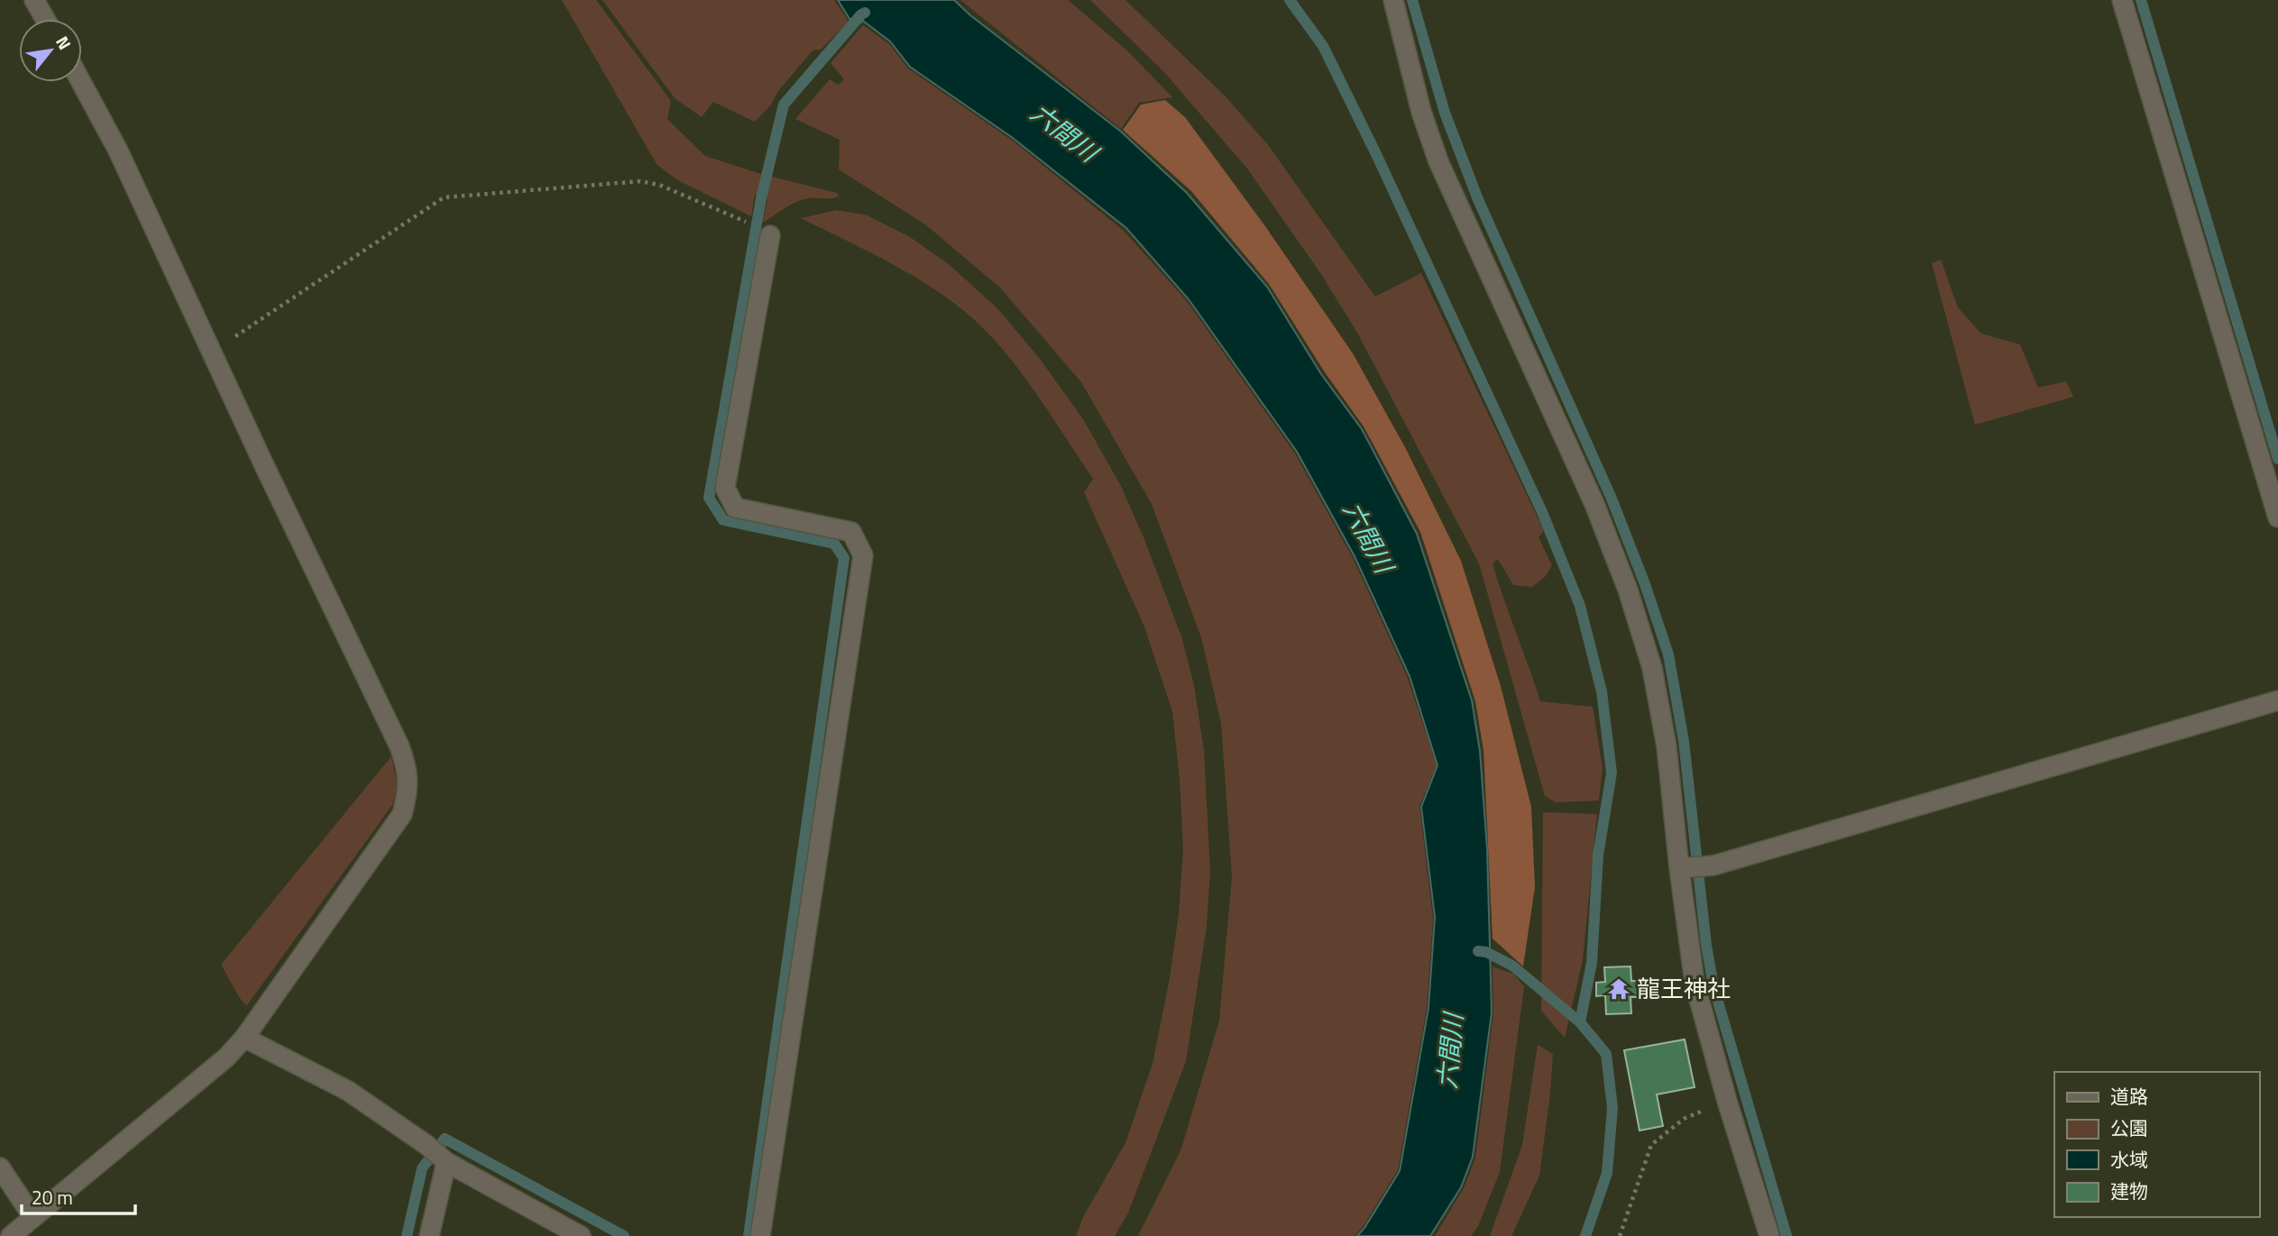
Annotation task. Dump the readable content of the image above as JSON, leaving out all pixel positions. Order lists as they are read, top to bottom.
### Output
{
  "water": ["六間川"],
  "places": {
    "temple": ["龍王神社"]
  },
  "legend": [
    "道路",
    "公園",
    "水域",
    "建物"
  ],
  "scale_bar": "20 m",
  "north": "top right"
}
